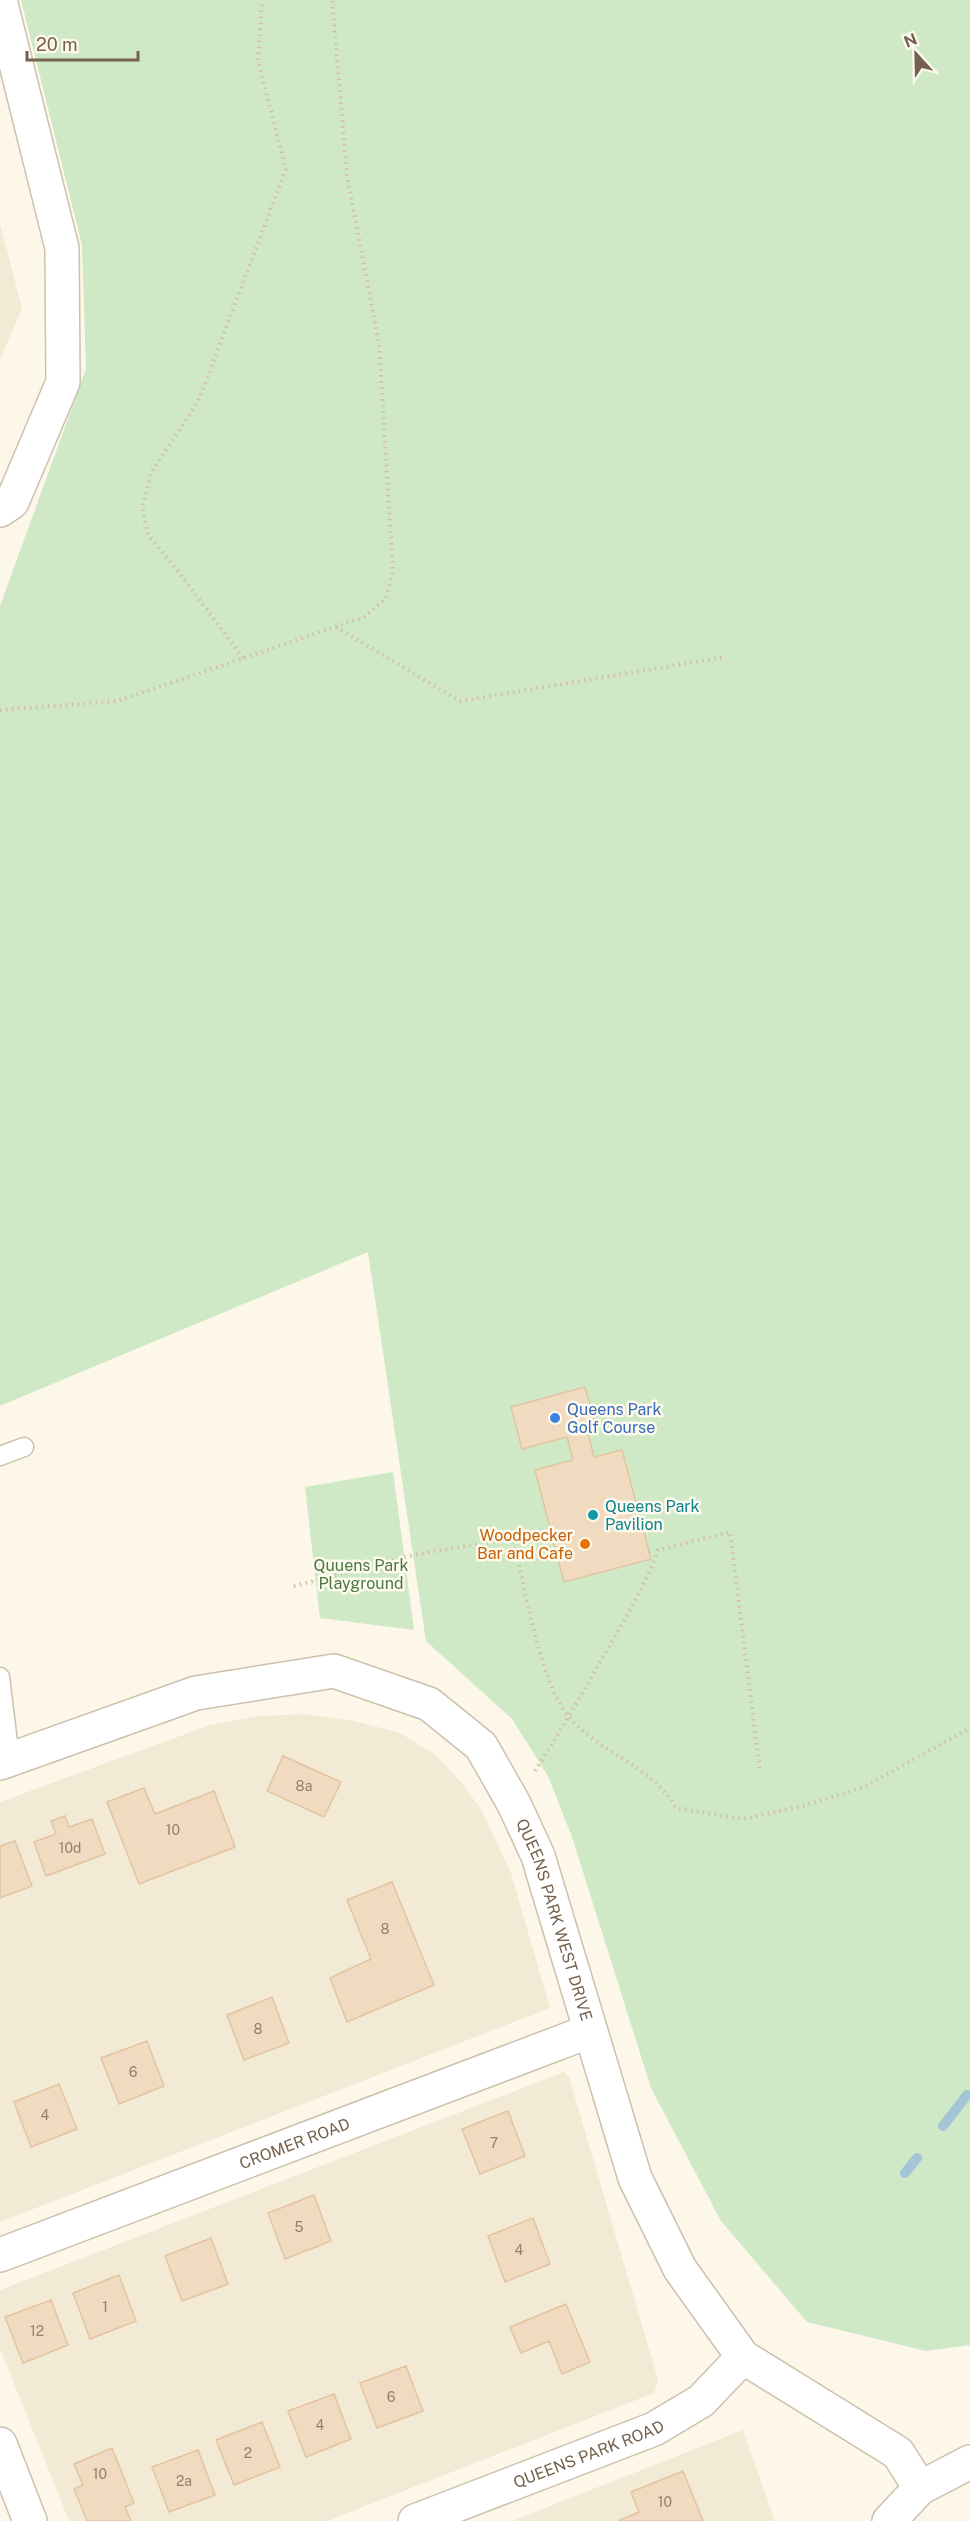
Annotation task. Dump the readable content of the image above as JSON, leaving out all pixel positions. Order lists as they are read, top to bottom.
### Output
{
  "streets": {
    "street": ["QUEENS PARK WEST DRIVE", "CROMER ROAD", "QUEENS PARK ROAD"]
  },
  "crossings": [
    ["QUEENS PARK WEST DRIVE", "CROMER ROAD"],
    ["QUEENS PARK WEST DRIVE", "QUEENS PARK ROAD"]
  ],
  "parks": ["Quuens Park Playground"],
  "places": ["Queens Park Golf Course", "Queens Park Pavilion", "Woodpecker Bar and Cafe"],
  "house_numbers": [
    "8a",
    "10",
    "10d",
    "8",
    "8",
    "6",
    "4",
    "7",
    "5",
    "4",
    "1",
    "12",
    "6",
    "4",
    "2",
    "10",
    "2a",
    "10"
  ],
  "scale_bar": "20 m",
  "north": "top"
}
